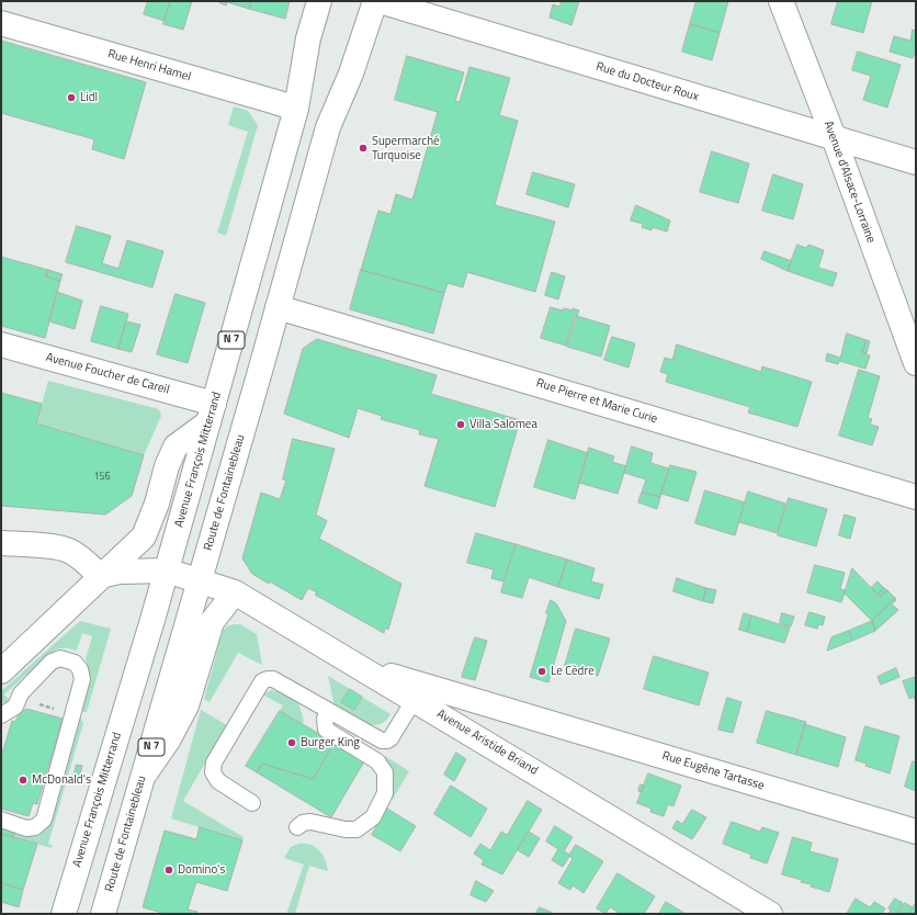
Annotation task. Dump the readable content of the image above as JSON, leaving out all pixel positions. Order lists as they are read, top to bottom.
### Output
{
  "streets": {
    "street": [
      "Rue Henri Hamel",
      "Rue du Docteur Roux",
      "Avenue d'Alsace-Lorraine",
      "N 7",
      "Avenue Foucher de Careil",
      "Rue Pierre et Marie Curie",
      "Avenue François Mitterrand",
      "Route de Fontainebleau",
      "Avenue Aristide Briand",
      "Rue Eugène Tartasse"
    ]
  },
  "crossings": [
    ["Rue Henri Hamel", "Avenue François Mitterrand"],
    ["Rue du Docteur Roux", "Avenue d'Alsace-Lorraine"],
    ["Avenue Foucher de Careil", "Avenue François Mitterrand"],
    ["Rue Pierre et Marie Curie", "Route de Fontainebleau"],
    ["Avenue François Mitterrand", "Avenue Aristide Briand"],
    ["Route de Fontainebleau", "Avenue Aristide Briand"],
    ["Avenue Aristide Briand", "Rue Eugène Tartasse"]
  ],
  "places": [
    "Lidl",
    "Supermarché Turquoise",
    "Villa Salomea",
    "Le Cèdre",
    "Burger King",
    "McDonald's",
    "Domino's"
  ],
  "house_numbers": ["156"]
}
